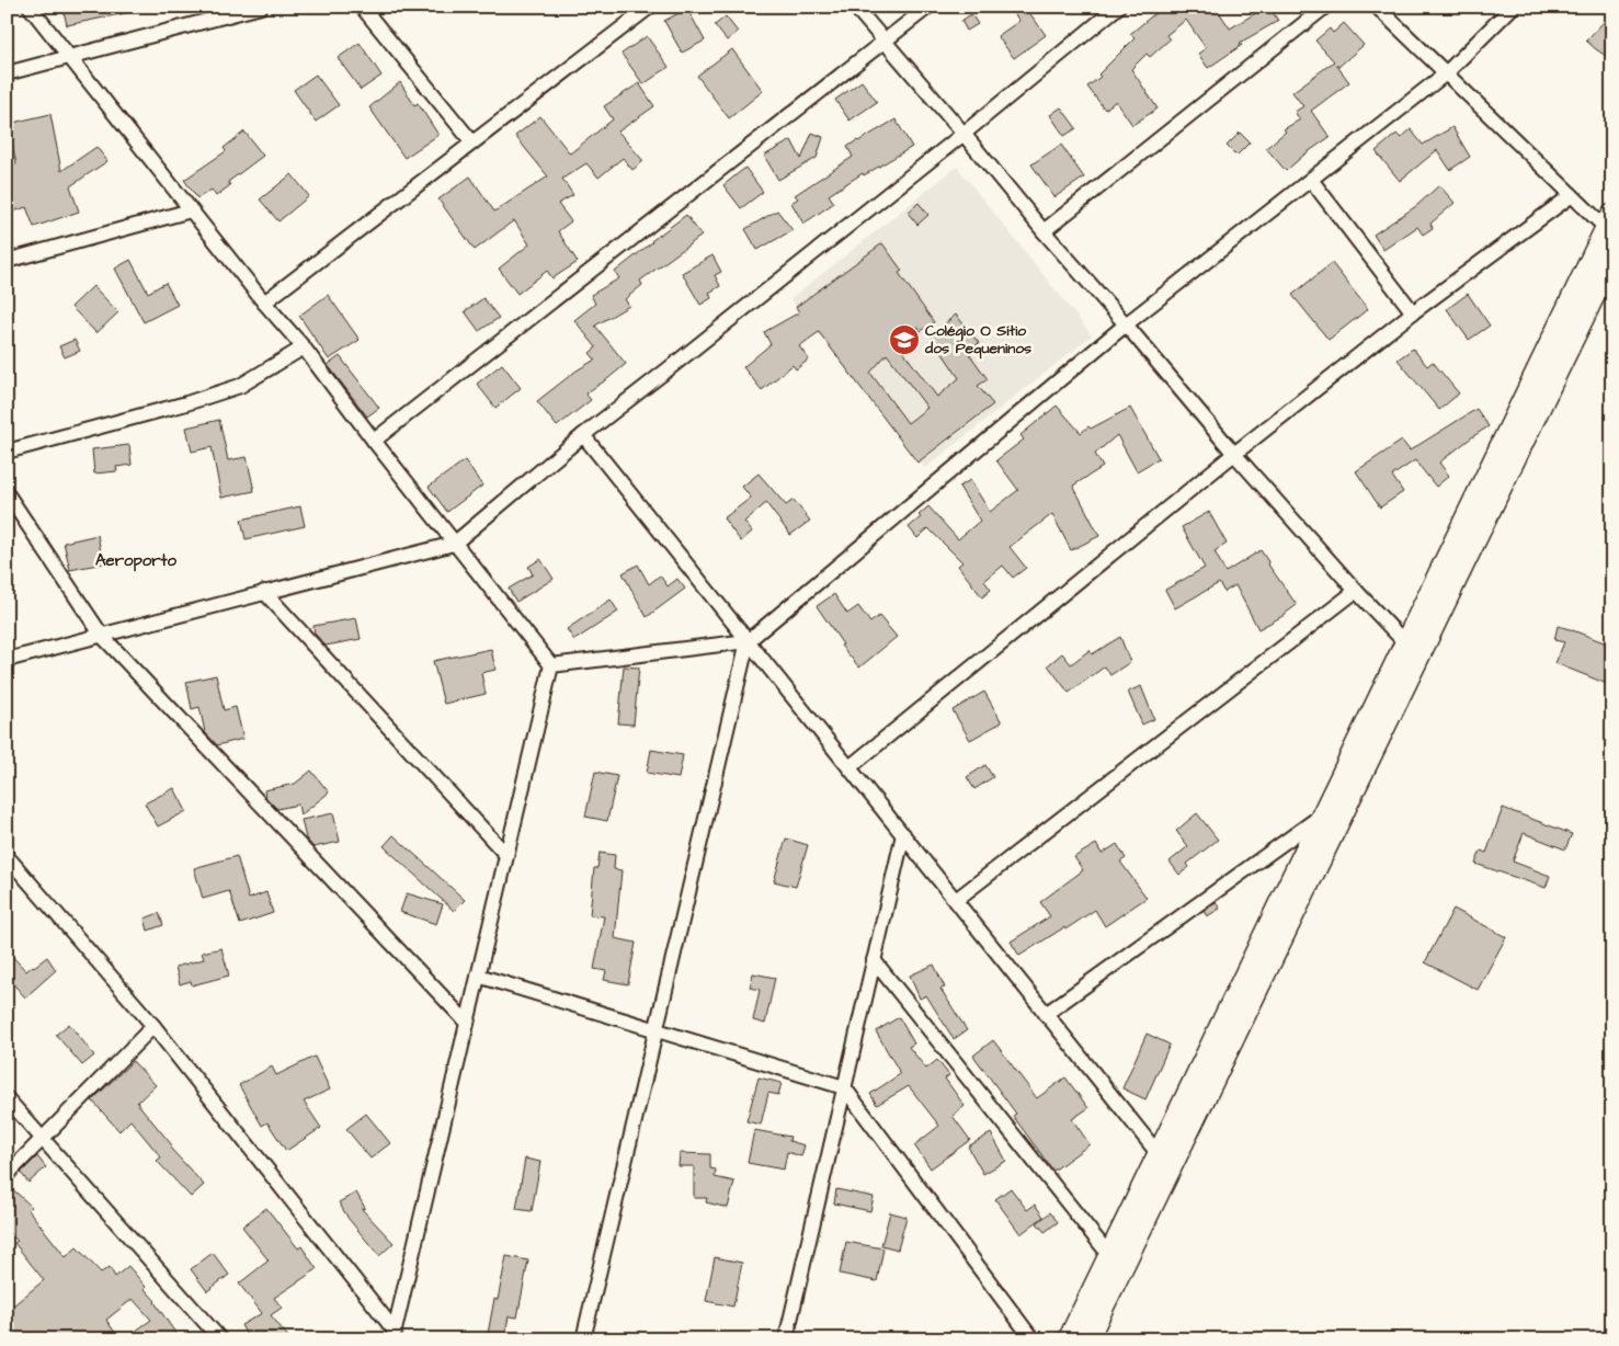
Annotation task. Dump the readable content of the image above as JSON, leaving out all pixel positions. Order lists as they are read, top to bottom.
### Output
{
  "districts": ["Aeroporto"],
  "places": {
    "school or university": ["Colégio O Sítio dos Pequeninos"]
  }
}
